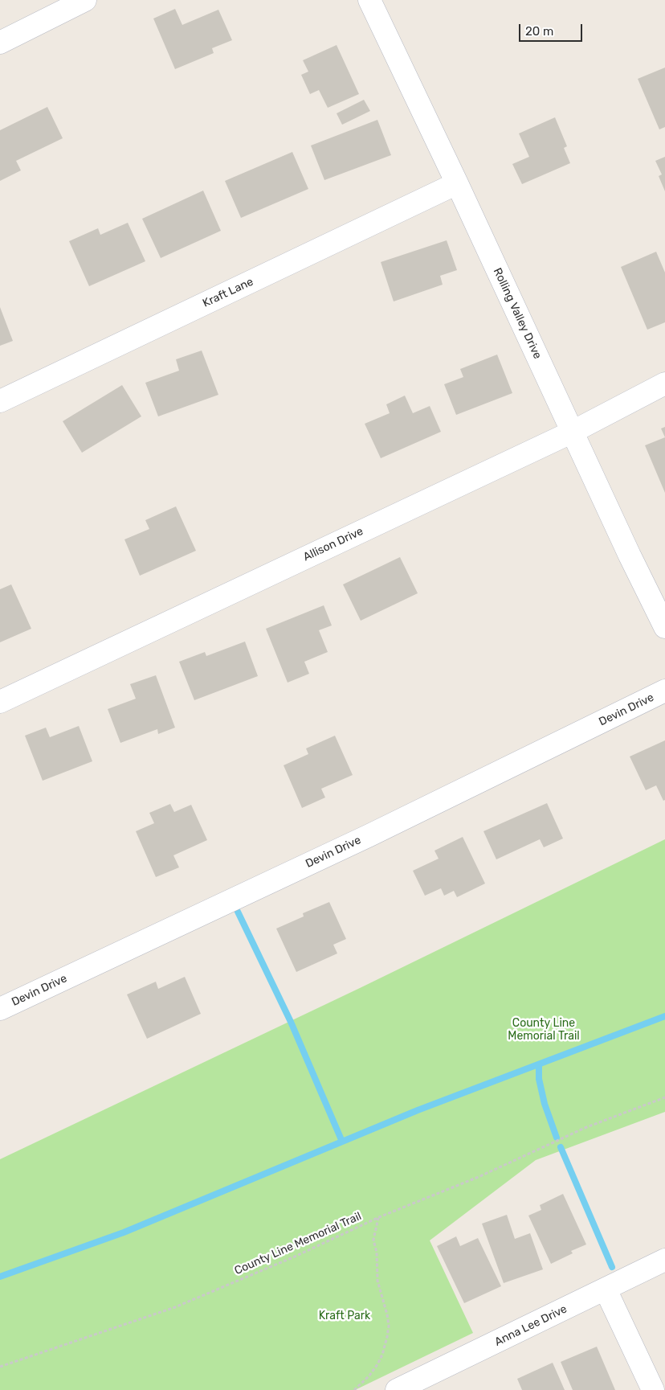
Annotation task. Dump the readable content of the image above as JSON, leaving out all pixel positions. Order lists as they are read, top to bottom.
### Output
{
  "streets": {
    "street": [
      "Kraft Lane",
      "Rolling Valley Drive",
      "Allison Drive",
      "Devin Drive",
      "Anna Lee Drive"
    ],
    "path": ["County Line Memorial Trail"]
  },
  "crossings": [
    ["Kraft Lane", "Rolling Valley Drive"],
    ["Rolling Valley Drive", "Allison Drive"]
  ],
  "parks": ["County Line Memorial Trail", "Kraft Park"],
  "scale_bar": "20 m"
}
